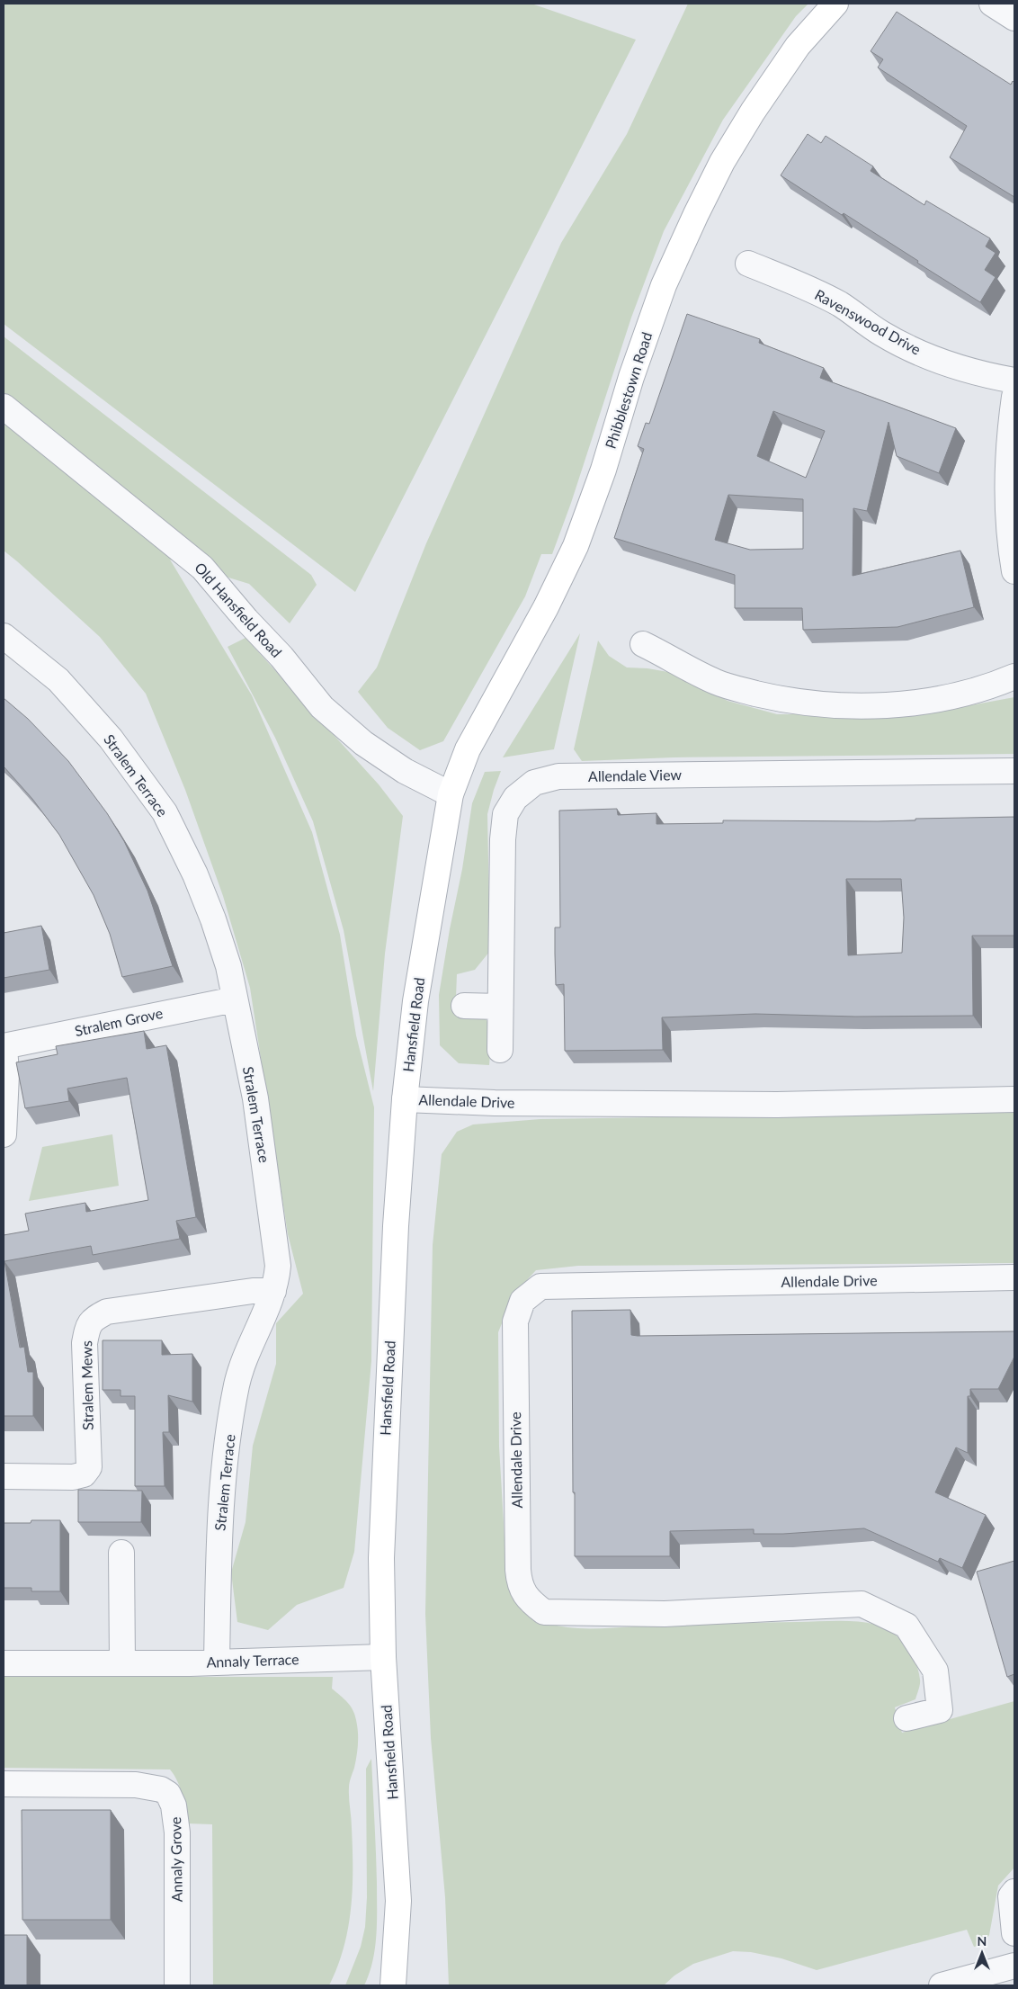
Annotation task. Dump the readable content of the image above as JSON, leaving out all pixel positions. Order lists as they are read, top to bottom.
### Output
{
  "streets": {
    "street": [
      "Ravenswood Drive",
      "Phibblestown Road",
      "Old Hansfield Road",
      "Stralem Terrace",
      "Allendale View",
      "Stralem Grove",
      "Hansfield Road",
      "Allendale Drive",
      "Stralem Mews",
      "Annaly Terrace",
      "Annaly Grove"
    ]
  },
  "crossings": [
    ["Phibblestown Road", "Old Hansfield Road"],
    ["Phibblestown Road", "Hansfield Road"],
    ["Old Hansfield Road", "Hansfield Road"],
    ["Stralem Terrace", "Stralem Grove"],
    ["Stralem Terrace", "Stralem Mews"],
    ["Stralem Terrace", "Annaly Terrace"],
    ["Hansfield Road", "Allendale Drive"],
    ["Hansfield Road", "Annaly Terrace"]
  ],
  "north": "top"
}
